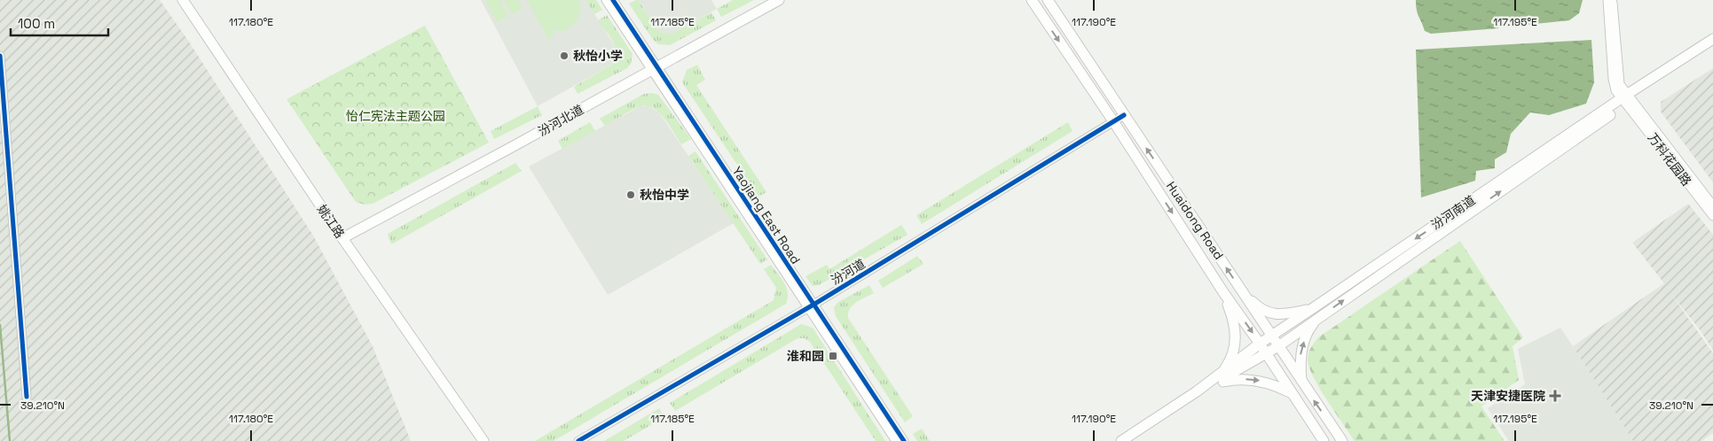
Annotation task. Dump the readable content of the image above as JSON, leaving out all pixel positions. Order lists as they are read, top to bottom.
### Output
{
  "streets": {
    "main road": [
      "汾河北道",
      "汾河南道",
      "Huaidong Road",
      "姚江路"
    ],
    "street": ["万科花园路", "Yaojiang East Road", "汾河道"]
  },
  "crossings": [
    ["汾河北道", "Yaojiang East Road"],
    ["汾河北道", "姚江路"],
    ["万科花园路", "汾河南道"],
    ["汾河南道", "Huaidong Road"],
    ["Yaojiang East Road", "汾河道"],
    ["Huaidong Road", "汾河道"]
  ],
  "parks": ["怡仁宪法主题公园"],
  "places": {
    "other": ["秋怡小学", "秋怡中学"],
    "transit": ["淮和园"],
    "health": ["天津安捷医院"]
  },
  "scale_bar": "100 m",
  "coordinates": [
    "117.180°E",
    "117.185°E",
    "117.190°E",
    "117.195°E",
    "39.210°N"
  ]
}
